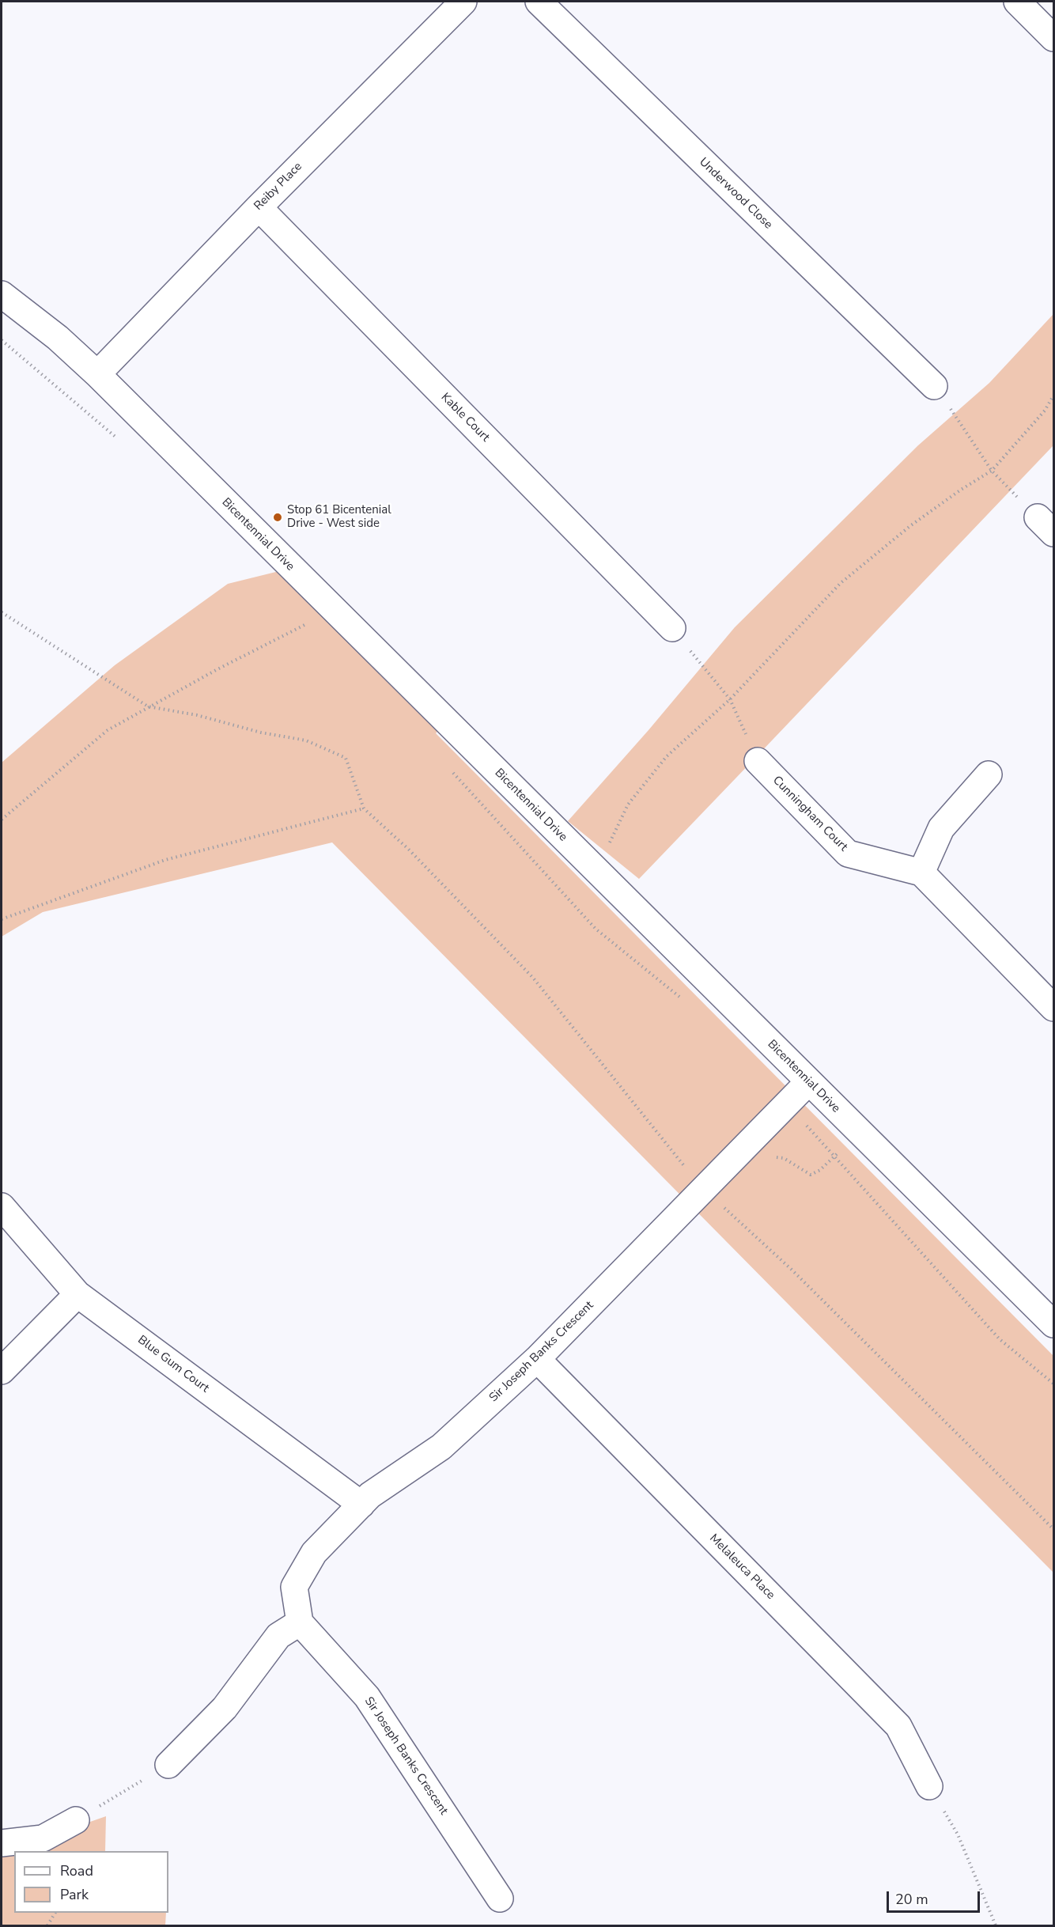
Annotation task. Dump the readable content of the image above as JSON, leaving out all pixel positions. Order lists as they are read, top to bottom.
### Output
{
  "streets": {
    "street": [
      "Reiby Place",
      "Underwood Close",
      "Kable Court",
      "Bicentennial Drive",
      "Cunningham Court",
      "Sir Joseph Banks Crescent",
      "Blue Gum Court",
      "Melaleuca Place"
    ]
  },
  "crossings": [
    ["Reiby Place", "Kable Court"],
    ["Reiby Place", "Bicentennial Drive"],
    ["Bicentennial Drive", "Sir Joseph Banks Crescent"],
    ["Sir Joseph Banks Crescent", "Blue Gum Court"],
    ["Sir Joseph Banks Crescent", "Melaleuca Place"]
  ],
  "places": ["Stop 61 Bicentenial Drive - West side"],
  "legend": ["Road", "Park"],
  "scale_bar": "20 m"
}
